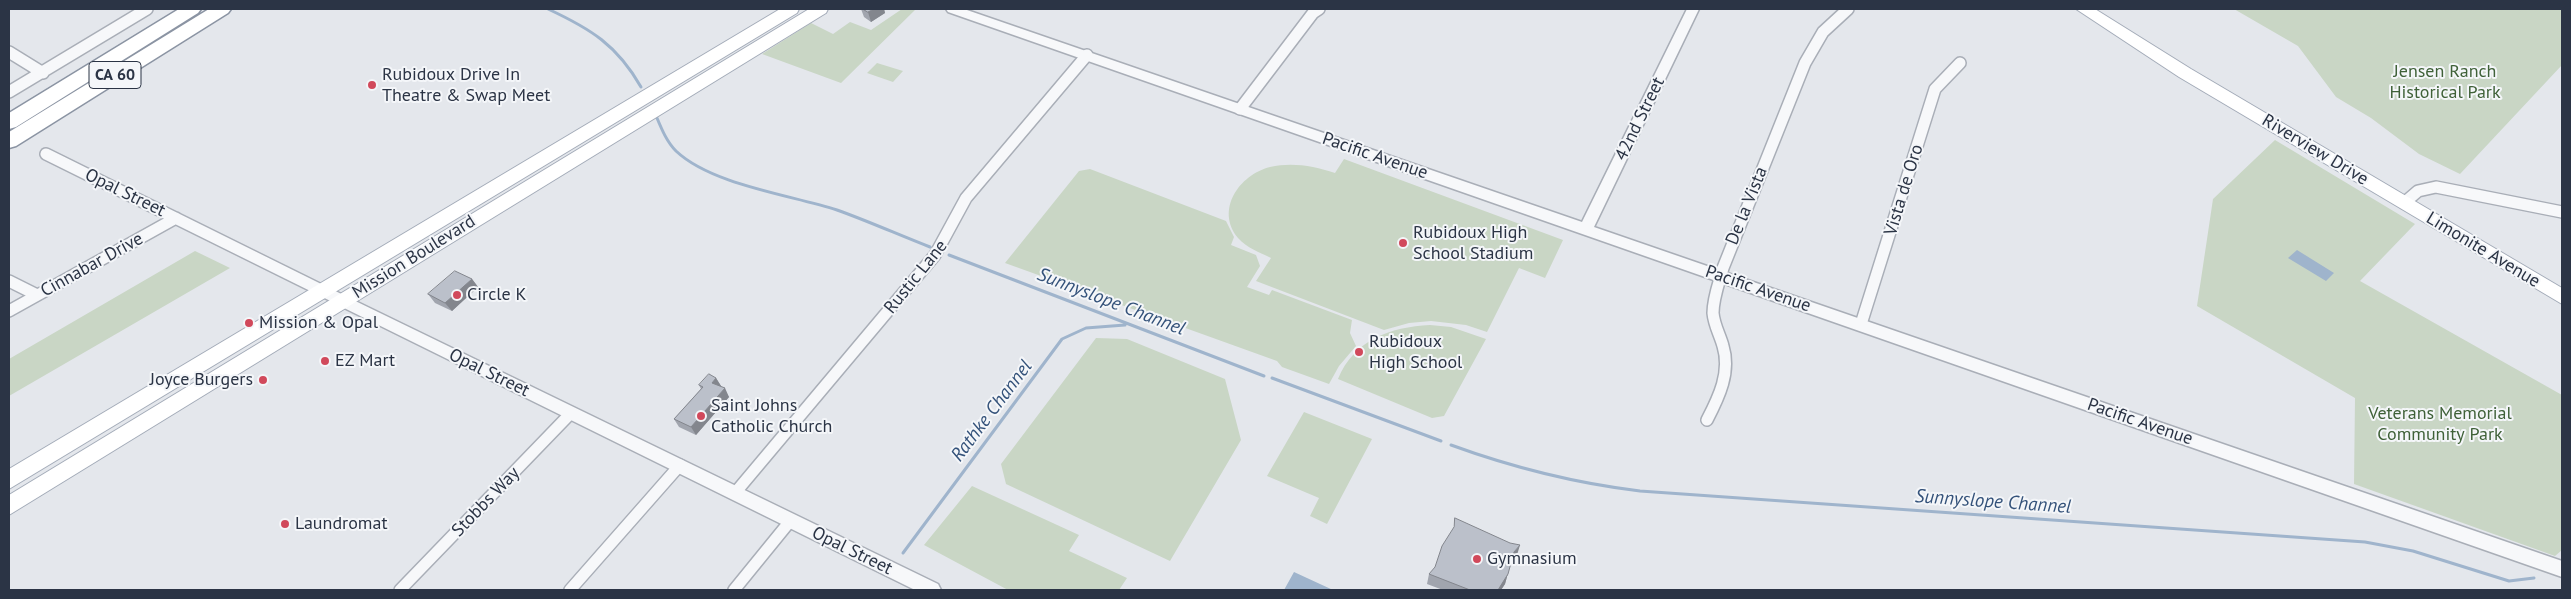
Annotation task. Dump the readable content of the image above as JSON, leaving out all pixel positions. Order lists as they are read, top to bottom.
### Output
{
  "streets": {
    "highway": ["CA 60"],
    "main road": ["Riverview Drive", "Limonite Avenue", "Mission Boulevard"],
    "street": [
      "42nd Street",
      "Pacific Avenue",
      "Vista de Oro",
      "Opal Street",
      "De la Vista",
      "Cinnabar Drive",
      "Rustic Lane",
      "Stobbs Way"
    ]
  },
  "crossings": [
    ["42nd Street", "Pacific Avenue"],
    ["Riverview Drive", "Limonite Avenue"],
    ["Pacific Avenue", "Vista de Oro"],
    ["Pacific Avenue", "De la Vista"],
    ["Pacific Avenue", "Rustic Lane"],
    ["Opal Street", "Mission Boulevard"],
    ["Opal Street", "Cinnabar Drive"],
    ["Opal Street", "Rustic Lane"],
    ["Opal Street", "Stobbs Way"]
  ],
  "water": ["Sunnyslope Channel", "Rathke Channel"],
  "parks": ["Jensen Ranch Historical Park", "Veterans Memorial Community Park"],
  "places": [
    "Rubidoux Drive In Theatre & Swap Meet",
    "Rubidoux High School Stadium",
    "Circle K",
    "Mission & Opal",
    "Rubidoux High School",
    "EZ Mart",
    "Joyce Burgers",
    "Saint Johns Catholic Church",
    "Laundromat",
    "Gymnasium"
  ]
}
